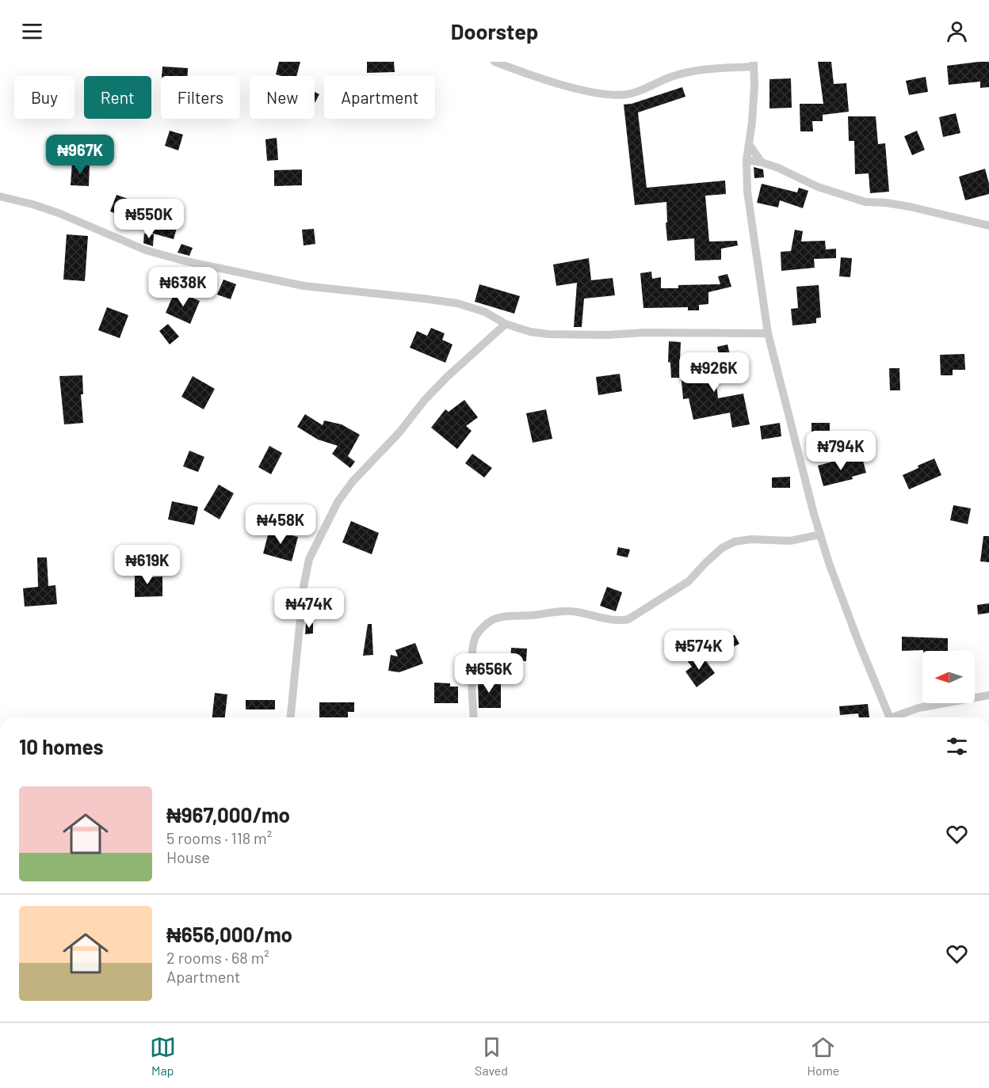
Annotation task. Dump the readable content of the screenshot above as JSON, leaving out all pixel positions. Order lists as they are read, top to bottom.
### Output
{
  "north": "left",
  "page": {
    "header": "Doorstep",
    "chip": [
      "Buy",
      "Rent",
      "Filters",
      "New",
      "Apartment"
    ],
    "price": [
      "₦967K",
      "₦550K",
      "₦638K",
      "₦926K",
      "₦794K",
      "₦458K",
      "₦619K",
      "₦474K",
      "₦574K",
      "₦656K"
    ],
    "heading": "10 homes",
    "list": [
      {
        "name": "₦967,000/mo",
        "note": "5 rooms · 118 m² · House"
      },
      {
        "name": "₦656,000/mo",
        "note": "2 rooms · 68 m² · Apartment"
      }
    ],
    "tabs": ["Map", "Saved", "Home"]
  }
}
